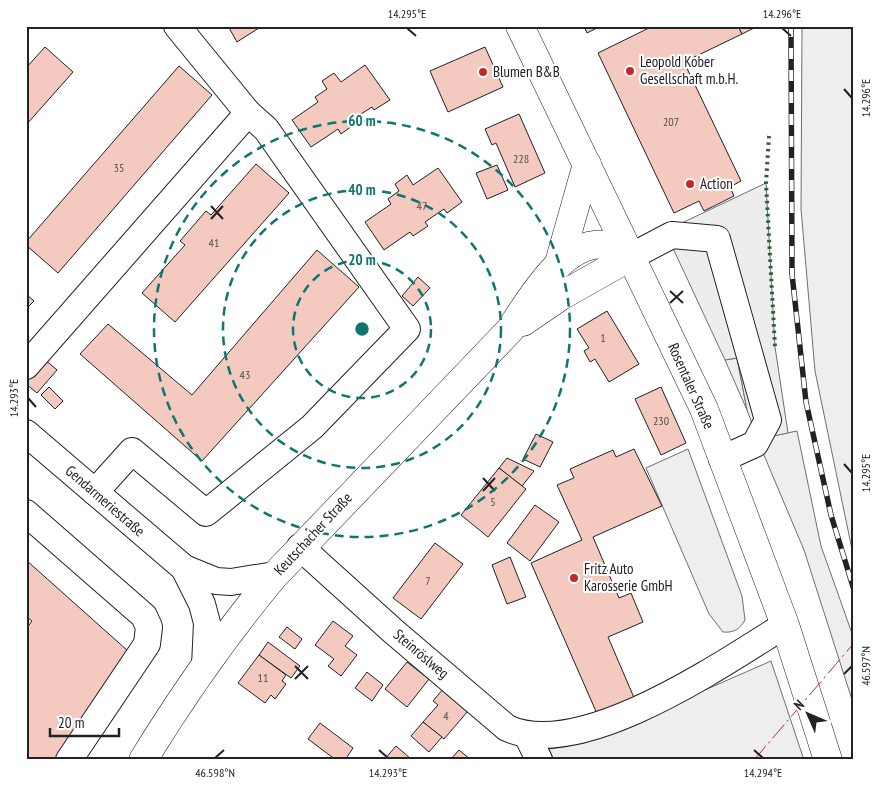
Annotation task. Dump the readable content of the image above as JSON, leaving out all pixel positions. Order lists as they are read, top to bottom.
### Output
{
  "streets": {
    "main road": ["Rosentaler Straße", "Keutschacher Straße"],
    "street": ["Gendarmeriestraße", "Steinröslweg"]
  },
  "crossings": [
    ["Gendarmeriestraße", "Keutschacher Straße"],
    ["Keutschacher Straße", "Steinröslweg"]
  ],
  "places": [
    "Leopold Kober Gesellschaft m.b.H.",
    "Blumen B&B",
    "Action",
    "Fritz Auto Karosserie GmbH"
  ],
  "house_numbers": [
    "207",
    "228",
    "35",
    "47",
    "41",
    "1",
    "43",
    "230",
    "5",
    "7",
    "11",
    "4"
  ],
  "scale_bar": "20 m",
  "north": "top left",
  "coordinates": [
    "14.295°E",
    "14.296°E",
    "14.293°E",
    "46.597°N",
    "46.598°N",
    "14.294°E"
  ],
  "rings": ["60 m", "40 m", "20 m"]
}
